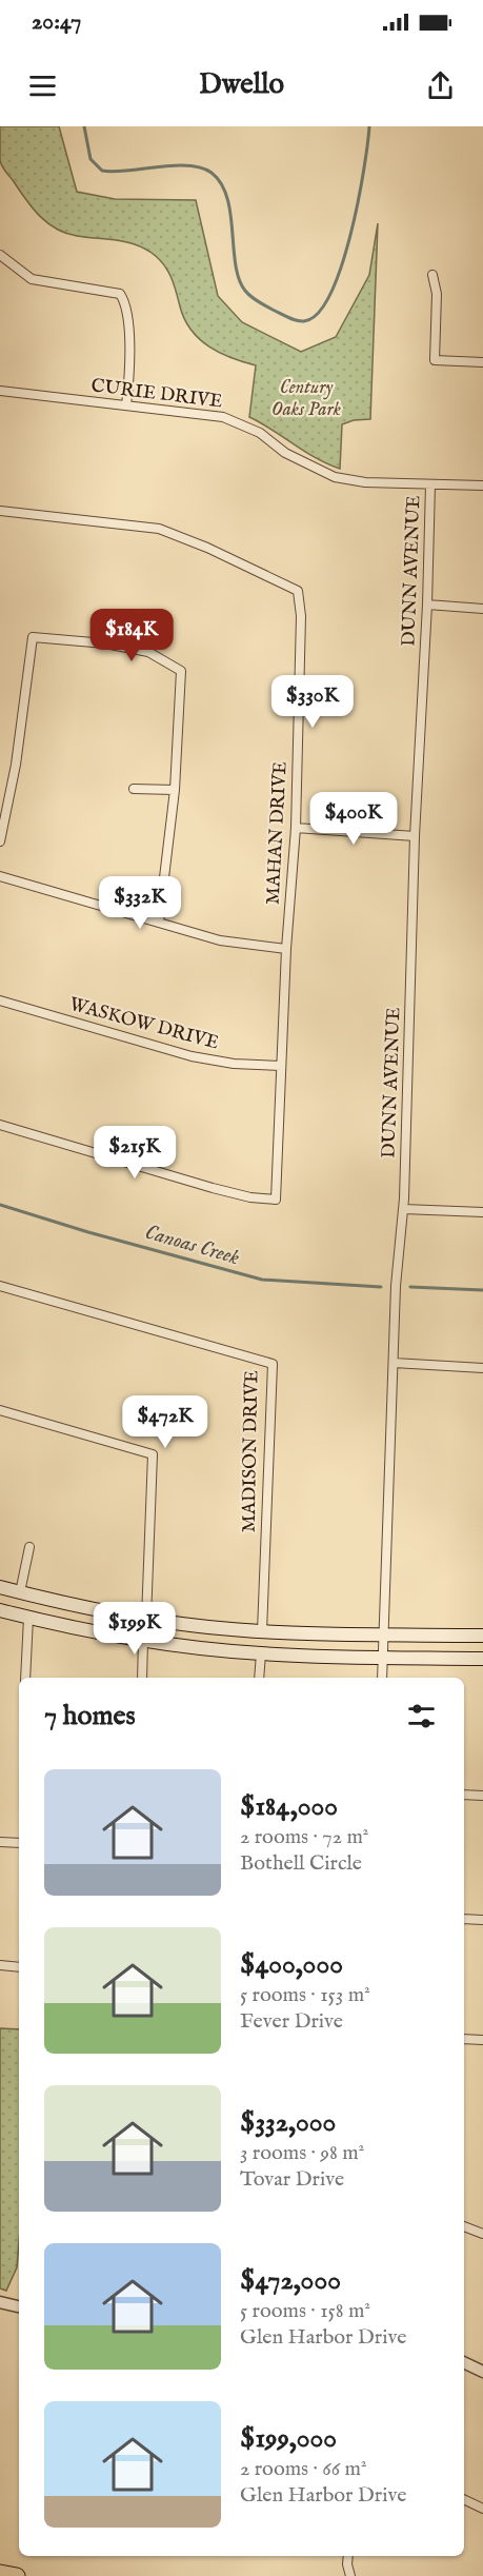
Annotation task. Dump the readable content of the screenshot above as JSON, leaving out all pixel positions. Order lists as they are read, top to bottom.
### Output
{
  "streets": {
    "street": [
      "CURIE DRIVE",
      "DUNN AVENUE",
      "MAHAN DRIVE",
      "WASKOW DRIVE",
      "MADISON DRIVE"
    ]
  },
  "crossings": [
    ["CURIE DRIVE", "DUNN AVENUE"],
    ["MAHAN DRIVE", "WASKOW DRIVE"]
  ],
  "water": ["Canoas Creek"],
  "parks": ["Century Oaks Park"],
  "page": {
    "status": "20:47",
    "header": "Dwello",
    "price": [
      "$184K",
      "$330K",
      "$400K",
      "$332K",
      "$215K",
      "$472K",
      "$199K"
    ],
    "heading": "7 homes",
    "list": [
      {
        "name": "$184,000",
        "note": "2 rooms · 72 m² · Bothell Circle"
      },
      {
        "name": "$400,000",
        "note": "5 rooms · 153 m² · Fever Drive"
      },
      {
        "name": "$332,000",
        "note": "3 rooms · 98 m² · Tovar Drive"
      },
      {
        "name": "$472,000",
        "note": "5 rooms · 158 m² · Glen Harbor Drive"
      },
      {
        "name": "$199,000",
        "note": "2 rooms · 66 m² · Glen Harbor Drive"
      }
    ]
  }
}
